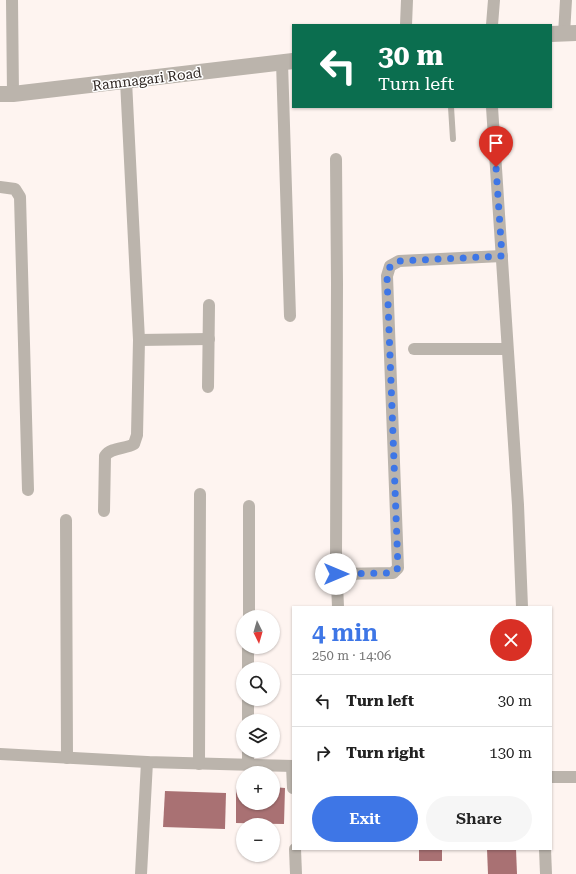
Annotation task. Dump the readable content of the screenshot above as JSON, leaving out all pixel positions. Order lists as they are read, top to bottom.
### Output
{
  "streets": {
    "street": ["Ramnagari Road"]
  },
  "north": "bottom",
  "page": {
    "turn": ["30 m", "Turn left"],
    "heading": ["4 min", "250 m · 14:06"],
    "map_buttons": ["+", "−"],
    "list": [
      {
        "name": "Turn left",
        "value": "30 m"
      },
      {
        "name": "Turn right",
        "value": "130 m"
      }
    ],
    "buttons": ["Exit", "Share"]
  }
}
